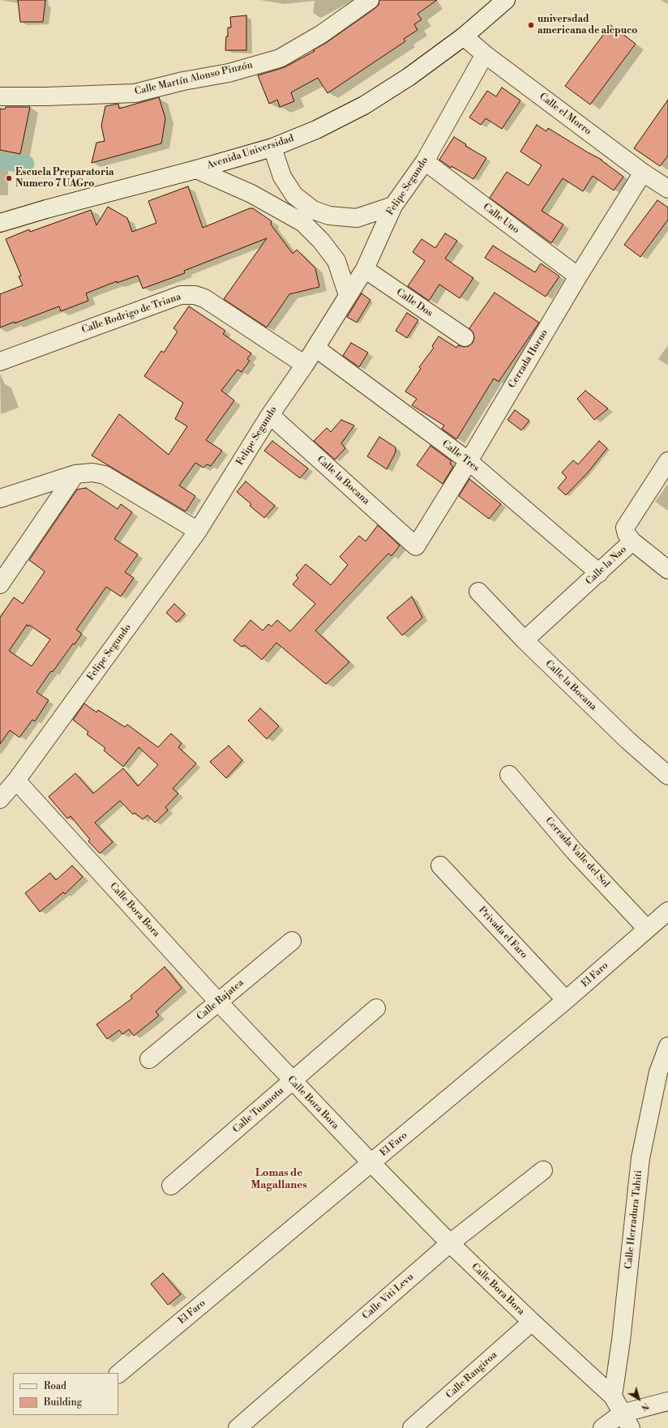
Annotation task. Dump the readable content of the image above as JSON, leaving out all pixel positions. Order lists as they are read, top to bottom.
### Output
{
  "streets": {
    "street": [
      "Calle Martín Alonso Pinzón",
      "Calle el Morro",
      "Avenida Universidad",
      "Felipe Segundo",
      "Calle Uno",
      "Calle Dos",
      "Calle Rodrigo de Triana",
      "Cerrada Horno",
      "Calle Tres",
      "Calle la Bocana",
      "Calle la Nao",
      "Cerrada Valle del Sol",
      "Calle Bora Bora",
      "Privada el Faro",
      "El Faro",
      "Calle Rajatea",
      "Calle Tuamotu",
      "Calle Herradura Tahiti",
      "Calle Viti Levu",
      "Calle Rangiroa"
    ]
  },
  "crossings": [
    ["Calle el Morro", "Avenida Universidad"],
    ["Calle el Morro", "Felipe Segundo"],
    ["Calle el Morro", "Cerrada Horno"],
    ["Felipe Segundo", "Calle Uno"],
    ["Felipe Segundo", "Calle Dos"],
    ["Felipe Segundo", "Calle Rodrigo de Triana"],
    ["Felipe Segundo", "Calle Tres"],
    ["Felipe Segundo", "Calle la Bocana"],
    ["Felipe Segundo", "Calle Bora Bora"],
    ["Calle Uno", "Cerrada Horno"],
    ["Cerrada Horno", "Calle Tres"],
    ["Cerrada Horno", "Calle la Bocana"],
    ["Calle Tres", "Calle la Nao"],
    ["Calle la Bocana", "Calle la Nao"],
    ["Cerrada Valle del Sol", "El Faro"],
    ["Calle Bora Bora", "El Faro"],
    ["Calle Bora Bora", "Calle Rajatea"],
    ["Calle Bora Bora", "Calle Tuamotu"],
    ["Calle Bora Bora", "Calle Herradura Tahiti"],
    ["Calle Bora Bora", "Calle Viti Levu"],
    ["Calle Bora Bora", "Calle Rangiroa"],
    ["Privada el Faro", "El Faro"]
  ],
  "districts": ["Lomas de Magallanes"],
  "places": ["universdad americana de alcpuco", "Escuela Preparatoria Numero 7 UAGro"],
  "legend": ["Road", "Building"],
  "north": "bottom right"
}
